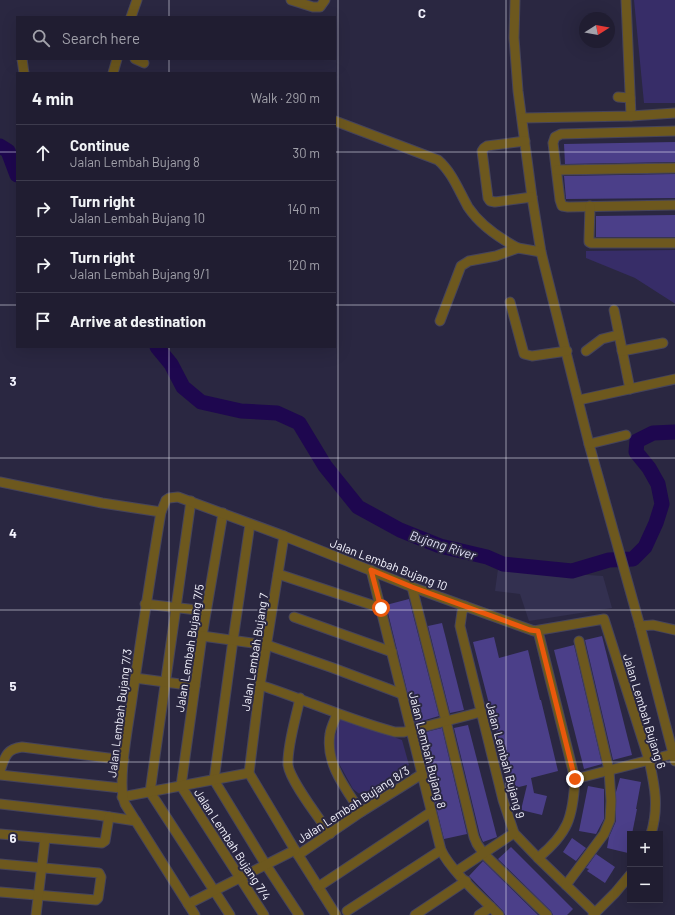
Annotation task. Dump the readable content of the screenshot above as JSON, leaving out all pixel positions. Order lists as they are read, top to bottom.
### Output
{
  "streets": {
    "street": [
      "Jalan Lembah Bujang 10",
      "Jalan Lembah Bujang 7/5",
      "Jalan Lembah Bujang 7",
      "Jalan Lembah Bujang 6",
      "Jalan Lembah Bujang 7/3",
      "Jalan Lembah Bujang 8",
      "Jalan Lembah Bujang 9",
      "Jalan Lembah Bujang 8/3",
      "Jalan Lembah Bujang 7/4"
    ]
  },
  "crossings": [
    ["Jalan Lembah Bujang 10", "Jalan Lembah Bujang 7/5"],
    ["Jalan Lembah Bujang 10", "Jalan Lembah Bujang 7"],
    ["Jalan Lembah Bujang 10", "Jalan Lembah Bujang 6"],
    ["Jalan Lembah Bujang 10", "Jalan Lembah Bujang 7/3"],
    ["Jalan Lembah Bujang 10", "Jalan Lembah Bujang 8"],
    ["Jalan Lembah Bujang 10", "Jalan Lembah Bujang 9"],
    ["Jalan Lembah Bujang 7/5", "Jalan Lembah Bujang 7/4"],
    ["Jalan Lembah Bujang 7/3", "Jalan Lembah Bujang 8/3"],
    ["Jalan Lembah Bujang 8", "Jalan Lembah Bujang 8/3"],
    ["Jalan Lembah Bujang 8/3", "Jalan Lembah Bujang 7/4"]
  ],
  "water": ["Bujang River"],
  "north": "right",
  "page": {
    "search": "Search here",
    "heading": ["4 min", "Walk · 290 m"],
    "list": [
      ["Continue", "Jalan Lembah Bujang 8", "30 m"],
      ["Turn right", "Jalan Lembah Bujang 10", "140 m"],
      ["Turn right", "Jalan Lembah Bujang 9/1", "120 m"],
      "Arrive at destination"
    ],
    "map_buttons": ["+", "−"]
  },
  "grid": {
    "columns": ["C"],
    "rows": [
      "3",
      "4",
      "5",
      "6"
    ]
  }
}
